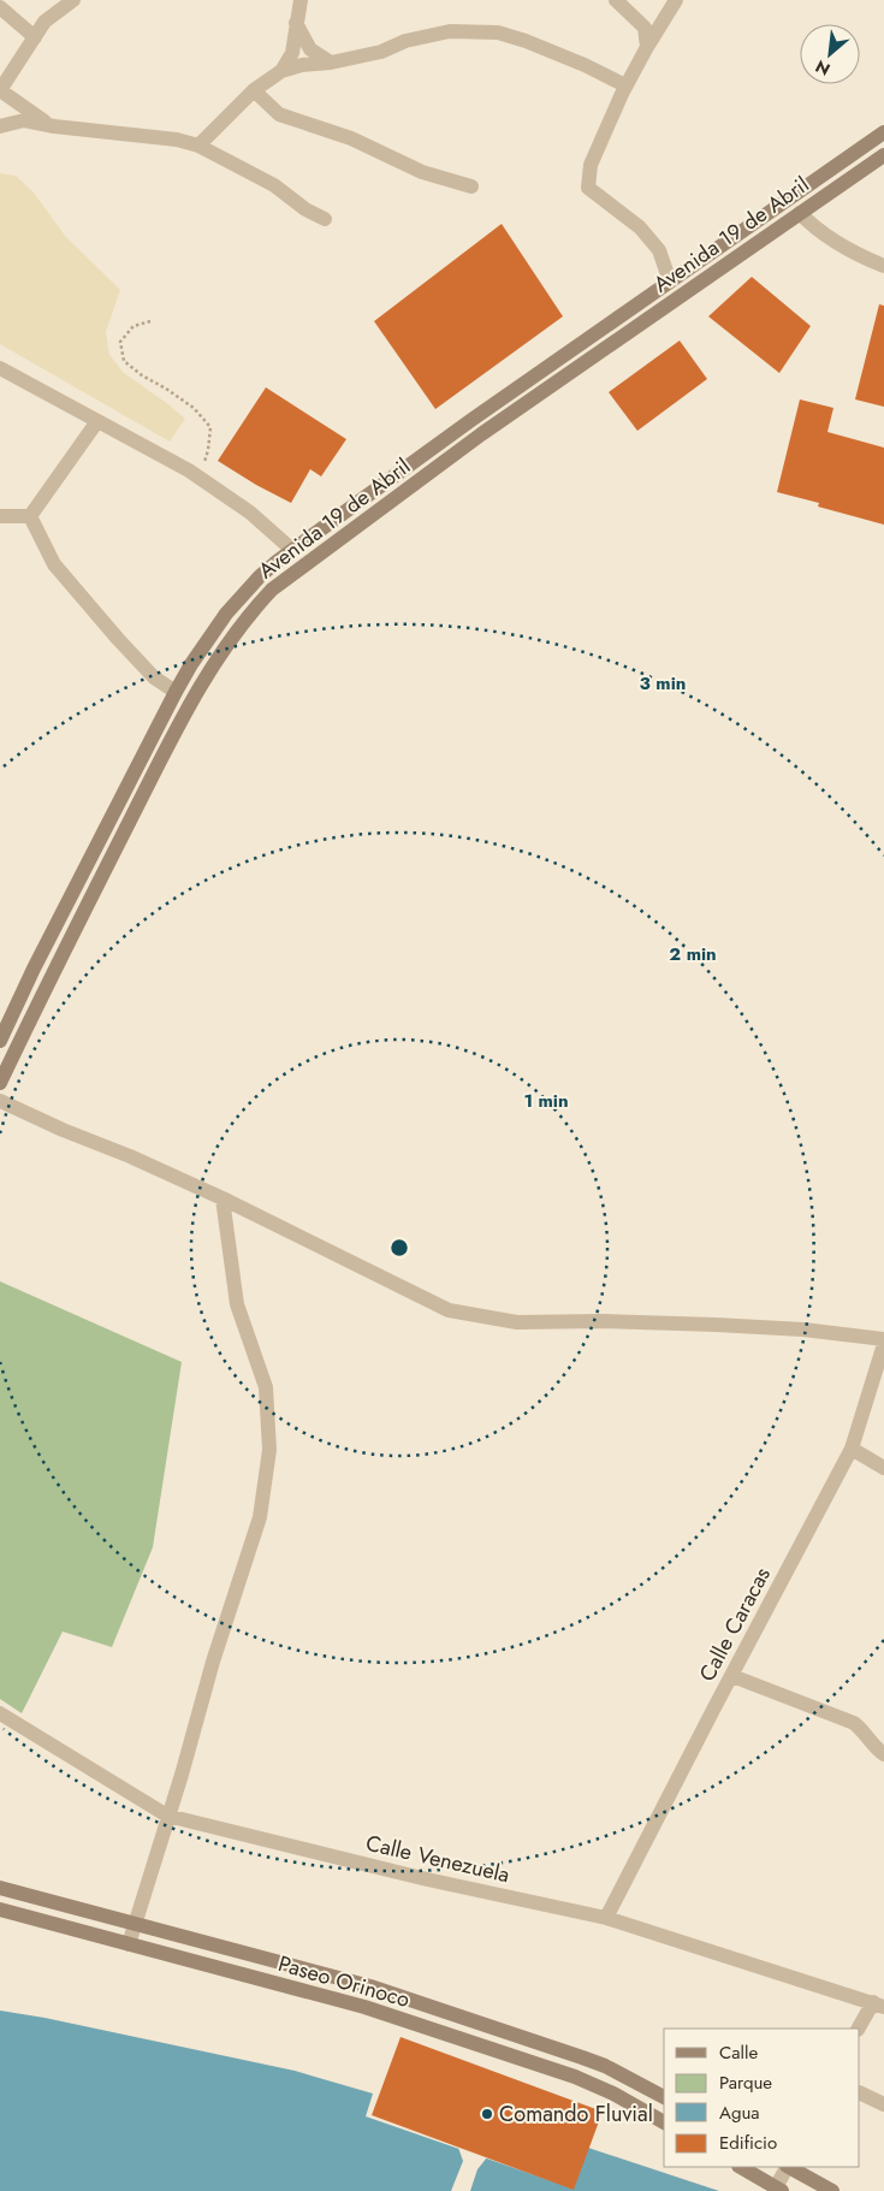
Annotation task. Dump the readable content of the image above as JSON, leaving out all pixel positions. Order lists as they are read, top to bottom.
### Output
{
  "streets": {
    "street": [
      "Avenida 19 de Abril",
      "Calle Caracas",
      "Calle Venezuela",
      "Paseo Orinoco"
    ]
  },
  "crossings": [
    ["Calle Caracas", "Calle Venezuela"]
  ],
  "places": ["Comando Fluvial"],
  "legend": [
    "Calle",
    "Parque",
    "Agua",
    "Edificio"
  ],
  "north": "bottom left",
  "rings": ["3 min", "2 min", "1 min"]
}
